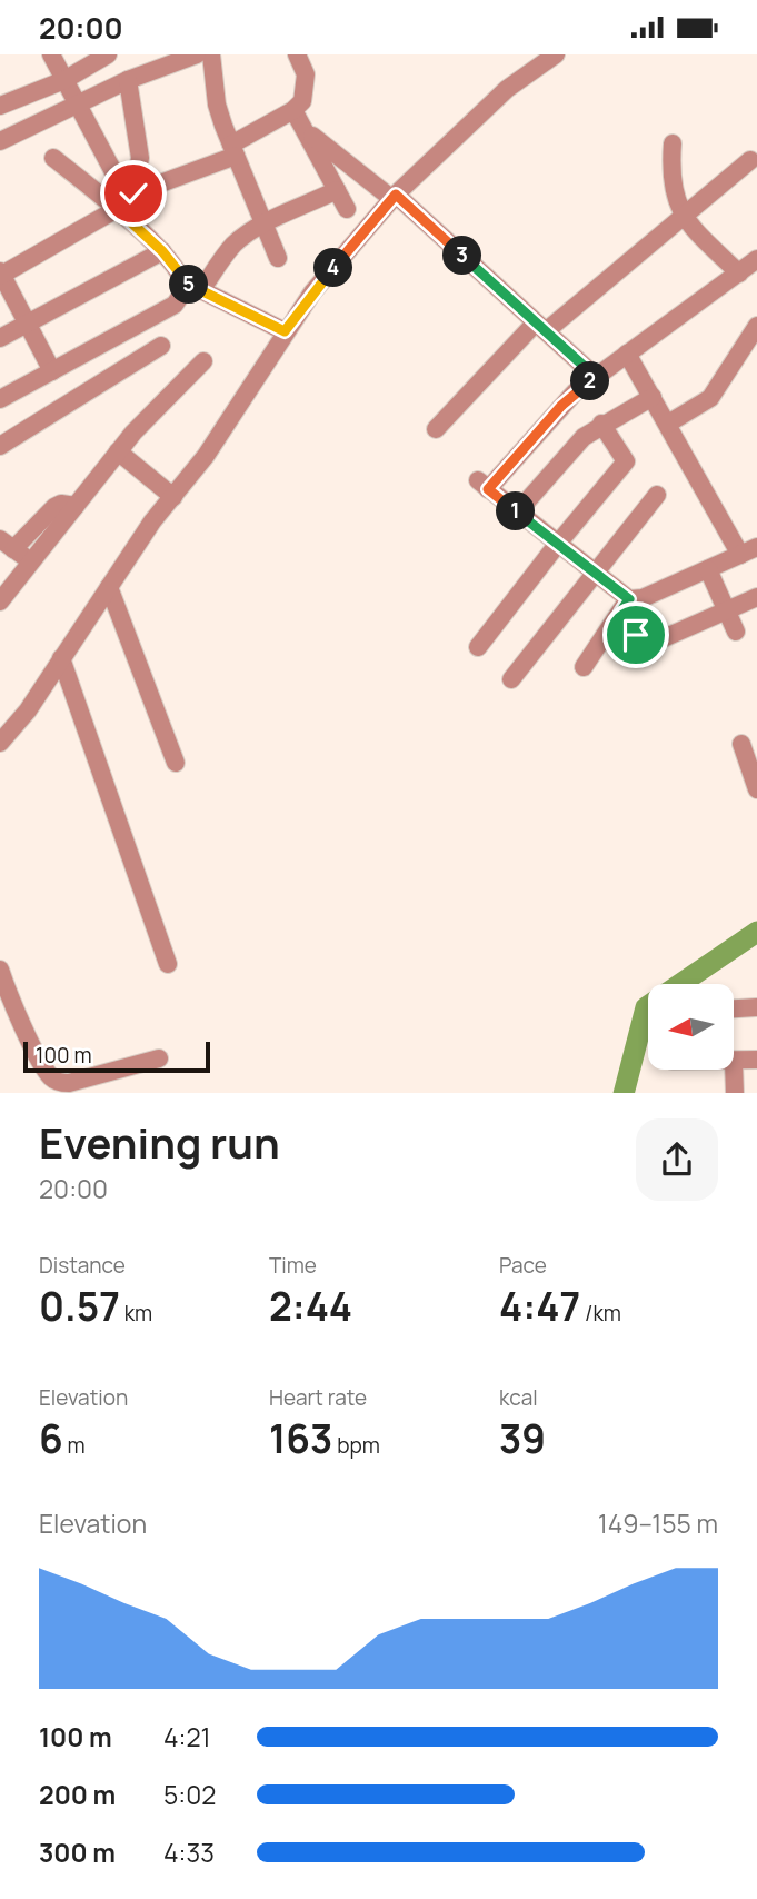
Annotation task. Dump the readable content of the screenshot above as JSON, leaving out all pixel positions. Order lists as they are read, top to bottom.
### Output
{
  "scale_bar": "100 m",
  "north": "left",
  "page": {
    "status": "20:00",
    "pins": [
      "3",
      "4",
      "5",
      "2",
      "1"
    ],
    "scale": "100 m",
    "heading": ["Evening run", "20:00"],
    "stats": [
      ["Distance", "0.57 km"],
      ["Time", "2:44"],
      ["Pace", "4:47 /km"],
      ["Elevation", "6 m"],
      ["Heart rate", "163 bpm"],
      ["kcal", "39"]
    ],
    "chart": ["Elevation", "149–155 m"],
    "list": [
      {
        "name": "100 m",
        "note": "4:21"
      },
      {
        "name": "200 m",
        "note": "5:02"
      },
      {
        "name": "300 m",
        "note": "4:33"
      }
    ]
  }
}
